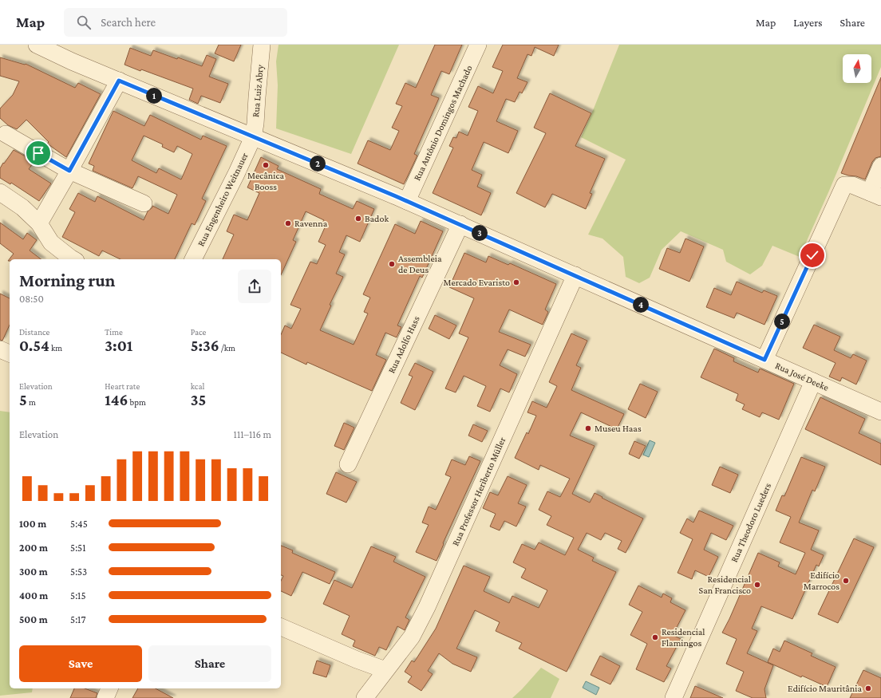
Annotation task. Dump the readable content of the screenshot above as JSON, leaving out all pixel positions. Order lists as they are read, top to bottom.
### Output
{
  "streets": {
    "street": [
      "Rua Luiz Abry",
      "Rua Antônio Domingos Machado",
      "Rua Engenheiro Weitnauer",
      "Rua Adolfo Hass",
      "Rua José Deeke",
      "Rua Professor Heriberto Müller",
      "Rua Theodoro Lueders"
    ]
  },
  "crossings": [
    ["Rua Luiz Abry", "Rua Engenheiro Weitnauer"],
    ["Rua Luiz Abry", "Rua José Deeke"],
    ["Rua Antônio Domingos Machado", "Rua José Deeke"],
    ["Rua Engenheiro Weitnauer", "Rua José Deeke"],
    ["Rua Adolfo Hass", "Rua José Deeke"],
    ["Rua José Deeke", "Rua Professor Heriberto Müller"],
    ["Rua José Deeke", "Rua Theodoro Lueders"]
  ],
  "places": [
    "Mecânica Booss",
    "Badok",
    "Ravenna",
    "Assembleia de Deus",
    "Mercado Evaristo",
    "Museu Haas",
    "Edifício Marrocos",
    "Residencial San Francisco",
    "Residencial Flamingos",
    "Edifício Mauritânia"
  ],
  "north": "top",
  "page": {
    "header": "Map",
    "search": "Search here",
    "nav": ["Map", "Layers", "Share"],
    "pins": [
      "1",
      "2",
      "3",
      "4",
      "5"
    ],
    "heading": ["Morning run", "08:50"],
    "stats": [
      ["Distance", "0.54 km"],
      ["Time", "3:01"],
      ["Pace", "5:36 /km"],
      ["Elevation", "5 m"],
      ["Heart rate", "146 bpm"],
      ["kcal", "35"]
    ],
    "chart": ["Elevation", "111–116 m"],
    "list": [
      {
        "name": "100 m",
        "note": "5:45"
      },
      {
        "name": "200 m",
        "note": "5:51"
      },
      {
        "name": "300 m",
        "note": "5:53"
      },
      {
        "name": "400 m",
        "note": "5:15"
      },
      {
        "name": "500 m",
        "note": "5:17"
      }
    ],
    "buttons": ["Save", "Share"]
  }
}
